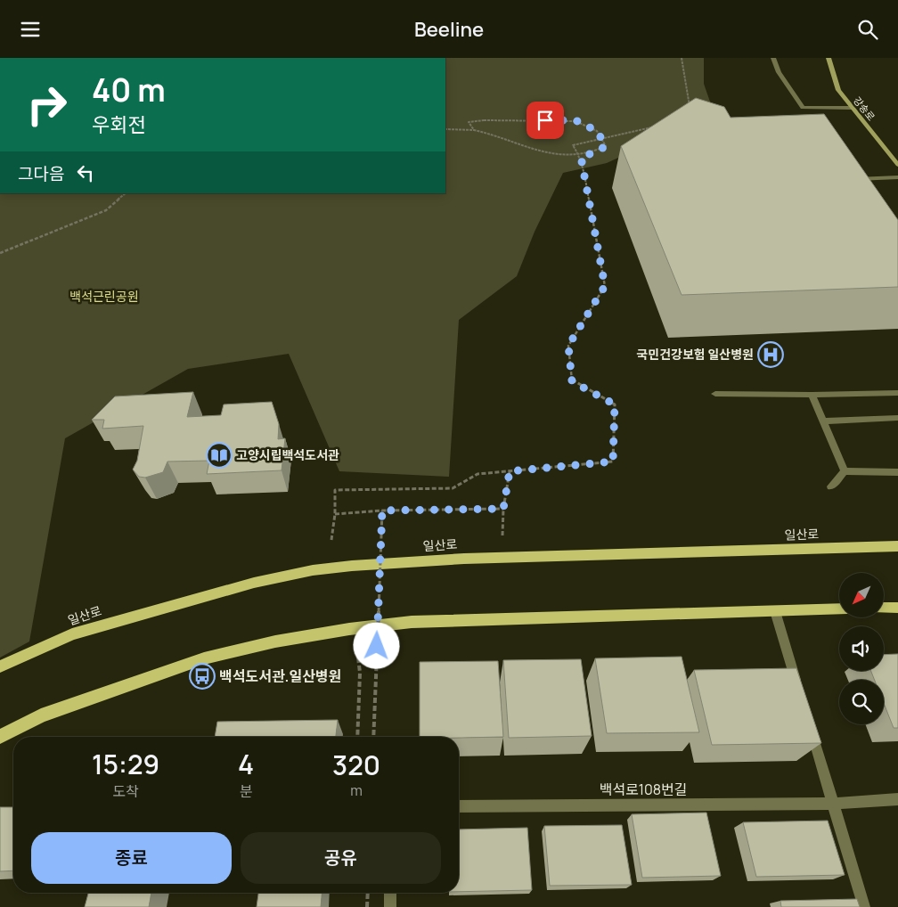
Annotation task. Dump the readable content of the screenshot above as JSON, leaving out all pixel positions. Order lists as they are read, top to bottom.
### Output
{
  "streets": {
    "main road": ["일산로"],
    "street": ["강송로", "백석로108번길"]
  },
  "parks": ["백석근린공원"],
  "places": {
    "hospital": ["국민건강보험 일산병원"],
    "library": ["고양시립백석도서관"],
    "bus stop": ["백석도서관.일산병원"]
  },
  "north": "bottom left",
  "page": {
    "header": "Beeline",
    "turn": ["40 m", "우회전"],
    "then": "그다음",
    "eta": [
      "15:29",
      "도착",
      "4",
      "분",
      "320",
      "m"
    ],
    "buttons": ["종료", "공유"]
  }
}
